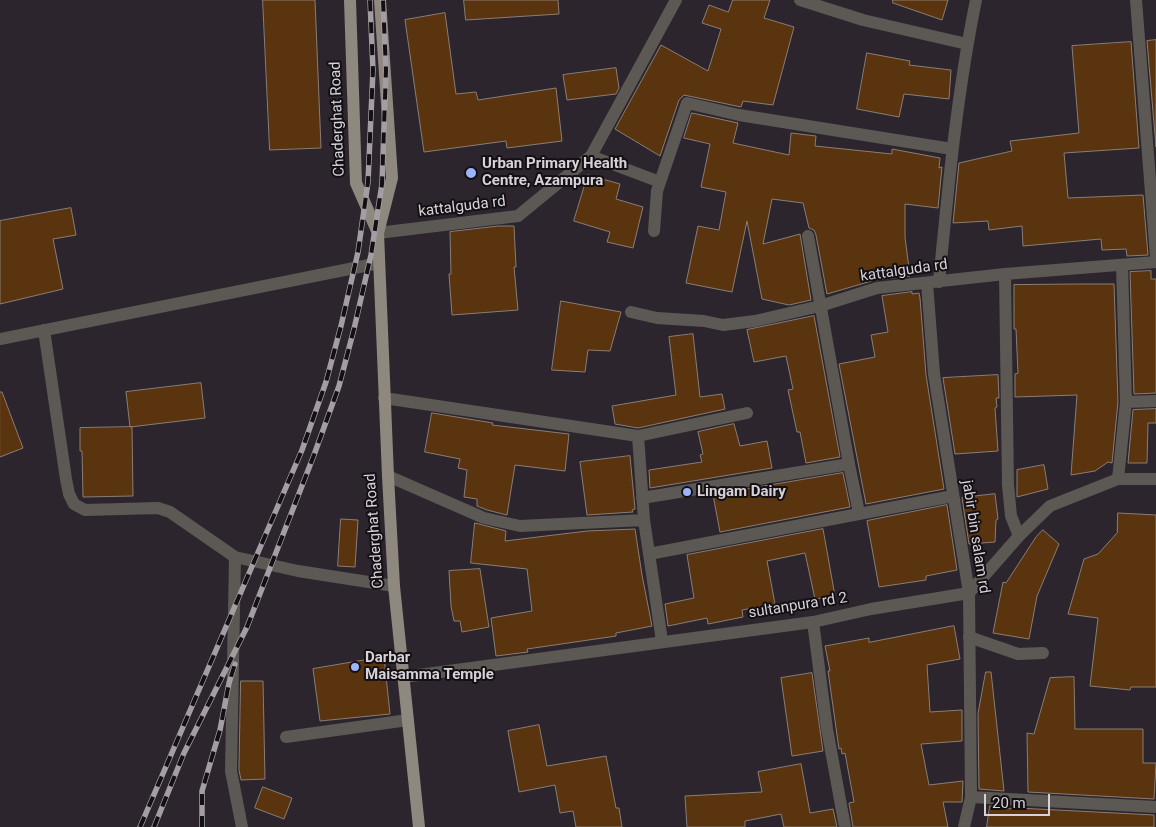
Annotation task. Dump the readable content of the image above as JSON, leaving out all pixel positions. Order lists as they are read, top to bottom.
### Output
{
  "streets": {
    "main road": ["Chaderghat Road"],
    "street": ["kattalguda rd", "jabir bin salam rd", "sultanpura rd 2"]
  },
  "crossings": [
    ["Chaderghat Road", "kattalguda rd"],
    ["Chaderghat Road", "sultanpura rd 2"],
    ["kattalguda rd", "jabir bin salam rd"],
    ["jabir bin salam rd", "sultanpura rd 2"]
  ],
  "places": ["Urban Primary Health Centre, Azampura", "Lingam Dairy", "Darbar Maisamma Temple"],
  "scale_bar": "20 m"
}
